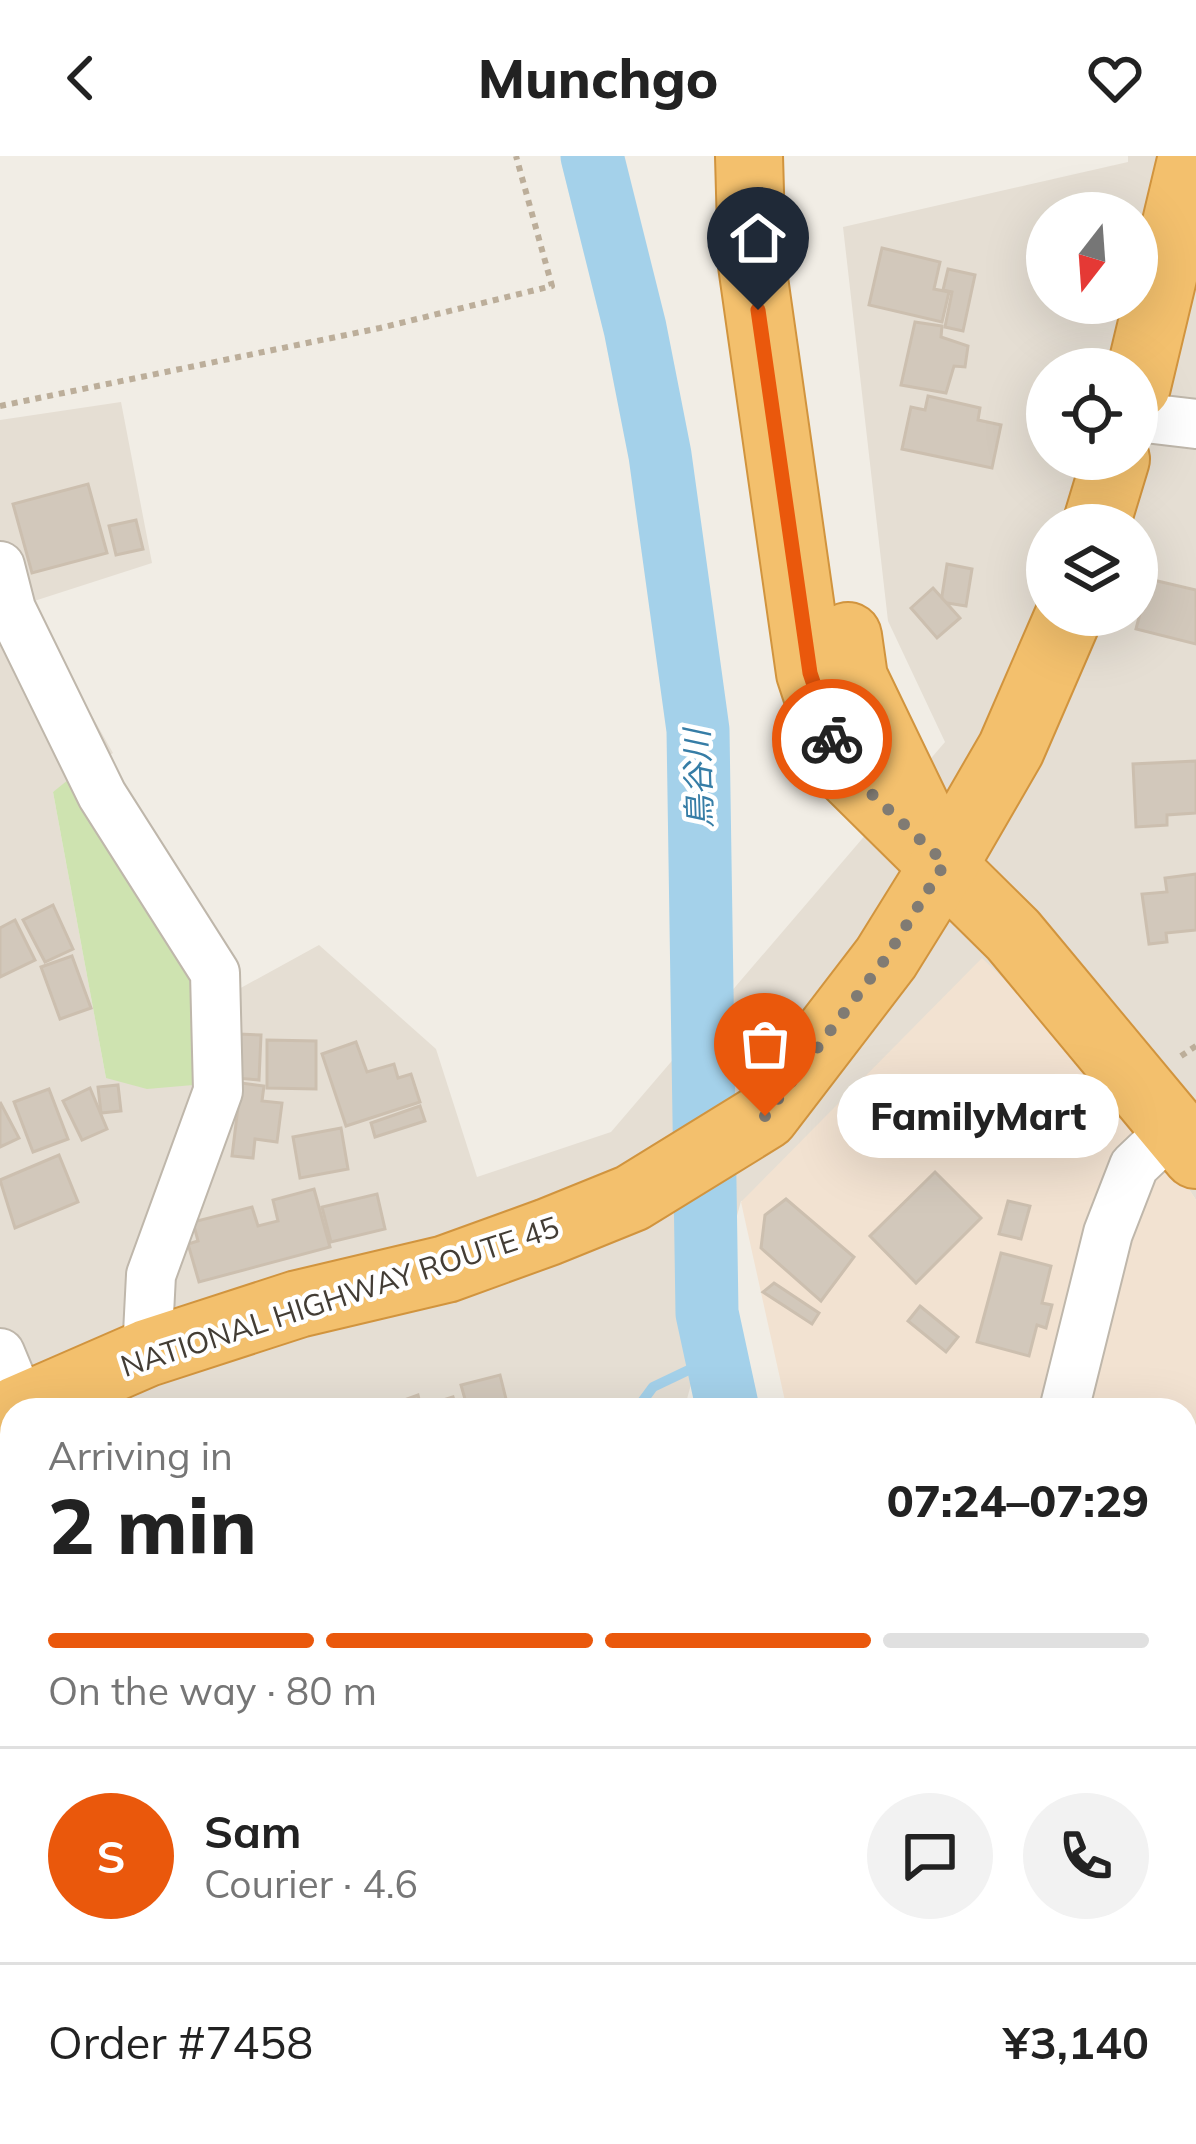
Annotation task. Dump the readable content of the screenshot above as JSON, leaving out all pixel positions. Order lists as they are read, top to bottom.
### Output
{
  "streets": {
    "highway": ["NATIONAL HIGHWAY ROUTE 45"]
  },
  "water": ["鳥谷川"],
  "places": ["FamilyMart"],
  "north": "bottom",
  "page": {
    "header": "Munchgo",
    "bubble": "FamilyMart",
    "heading": ["2 min", "Arriving in", "07:24–07:29"],
    "panel": [
      "Sam",
      "Courier · 4.6",
      "Order #7458",
      "¥3,140"
    ],
    "bar": "On the way · 80 m",
    "round": "S"
  }
}
